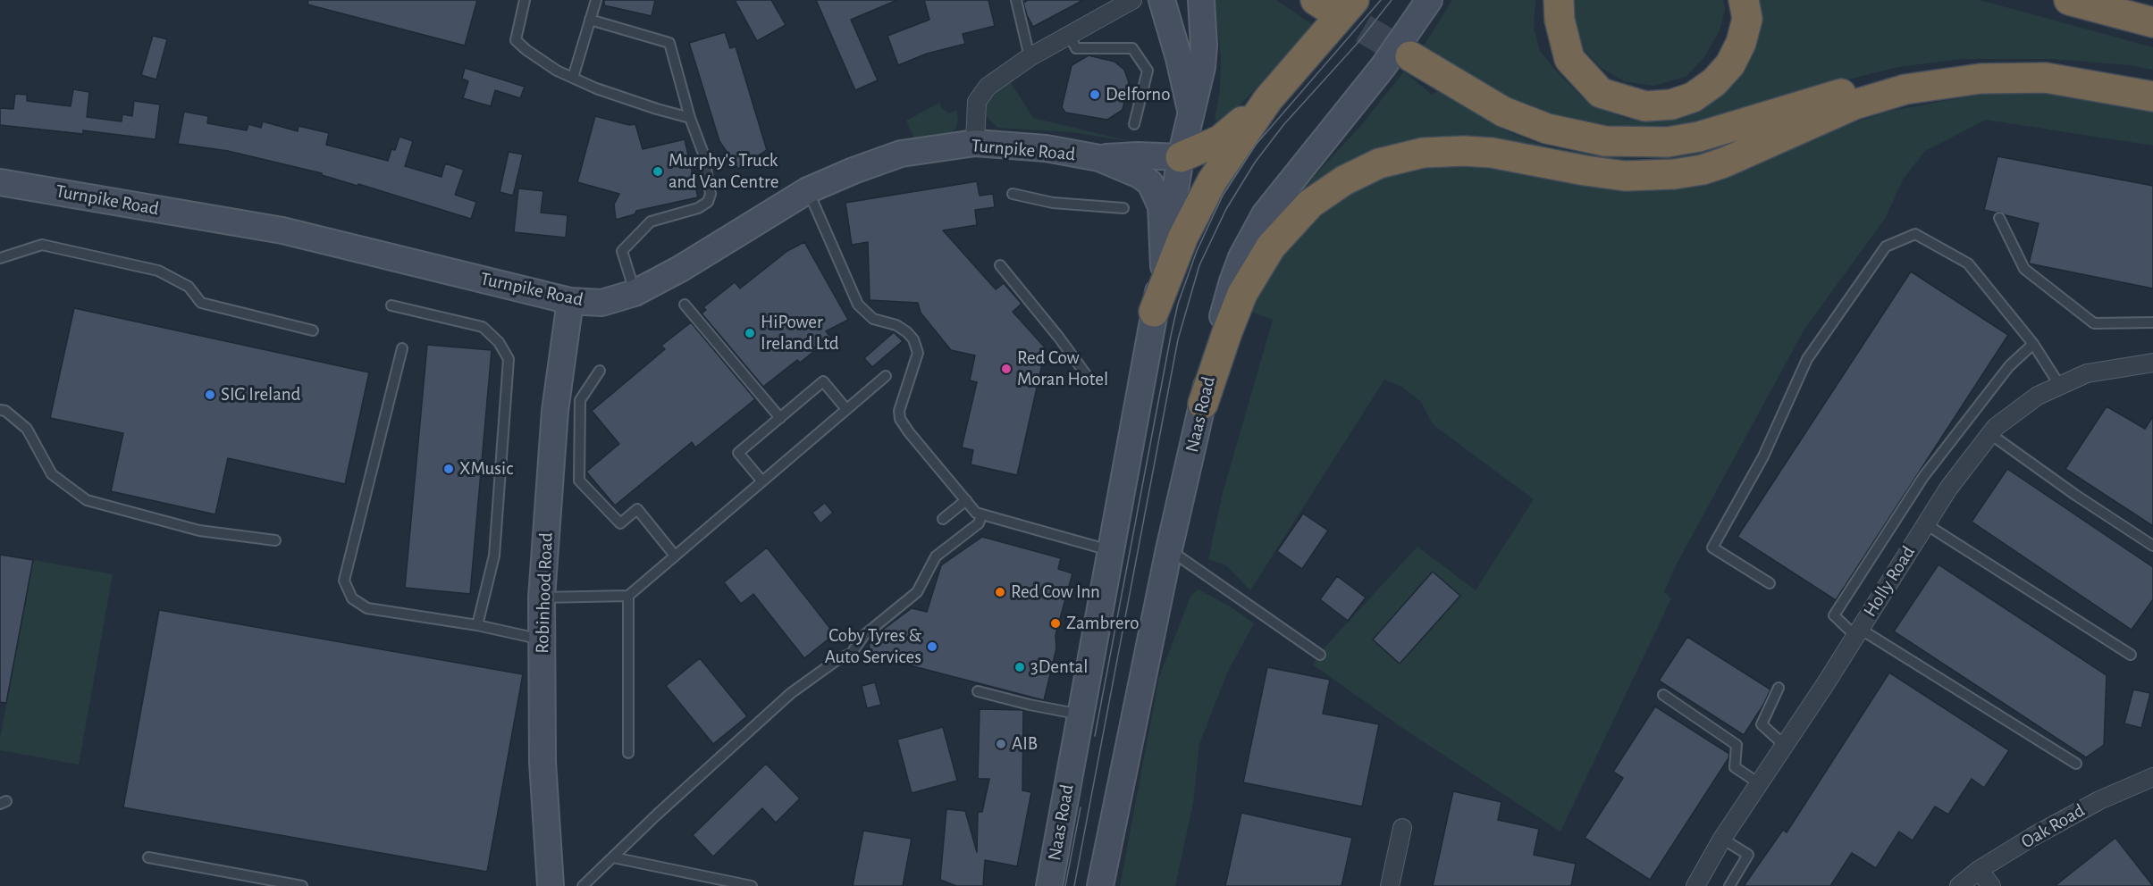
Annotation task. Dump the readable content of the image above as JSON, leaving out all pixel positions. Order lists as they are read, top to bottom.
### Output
{
  "streets": {
    "street": [
      "Turnpike Road",
      "Naas Road",
      "Holly Road",
      "Robinhood Road",
      "Oak Road"
    ]
  },
  "crossings": [
    ["Turnpike Road", "Robinhood Road"]
  ],
  "places": [
    "Delforno",
    "Murphy's Truck and Van Centre",
    "HiPower Ireland Ltd",
    "Red Cow Moran Hotel",
    "SIG Ireland",
    "XMusic",
    "Red Cow Inn",
    "Zambrero",
    "Coby Tyres & Auto Services",
    "3Dental",
    "AIB"
  ]
}
